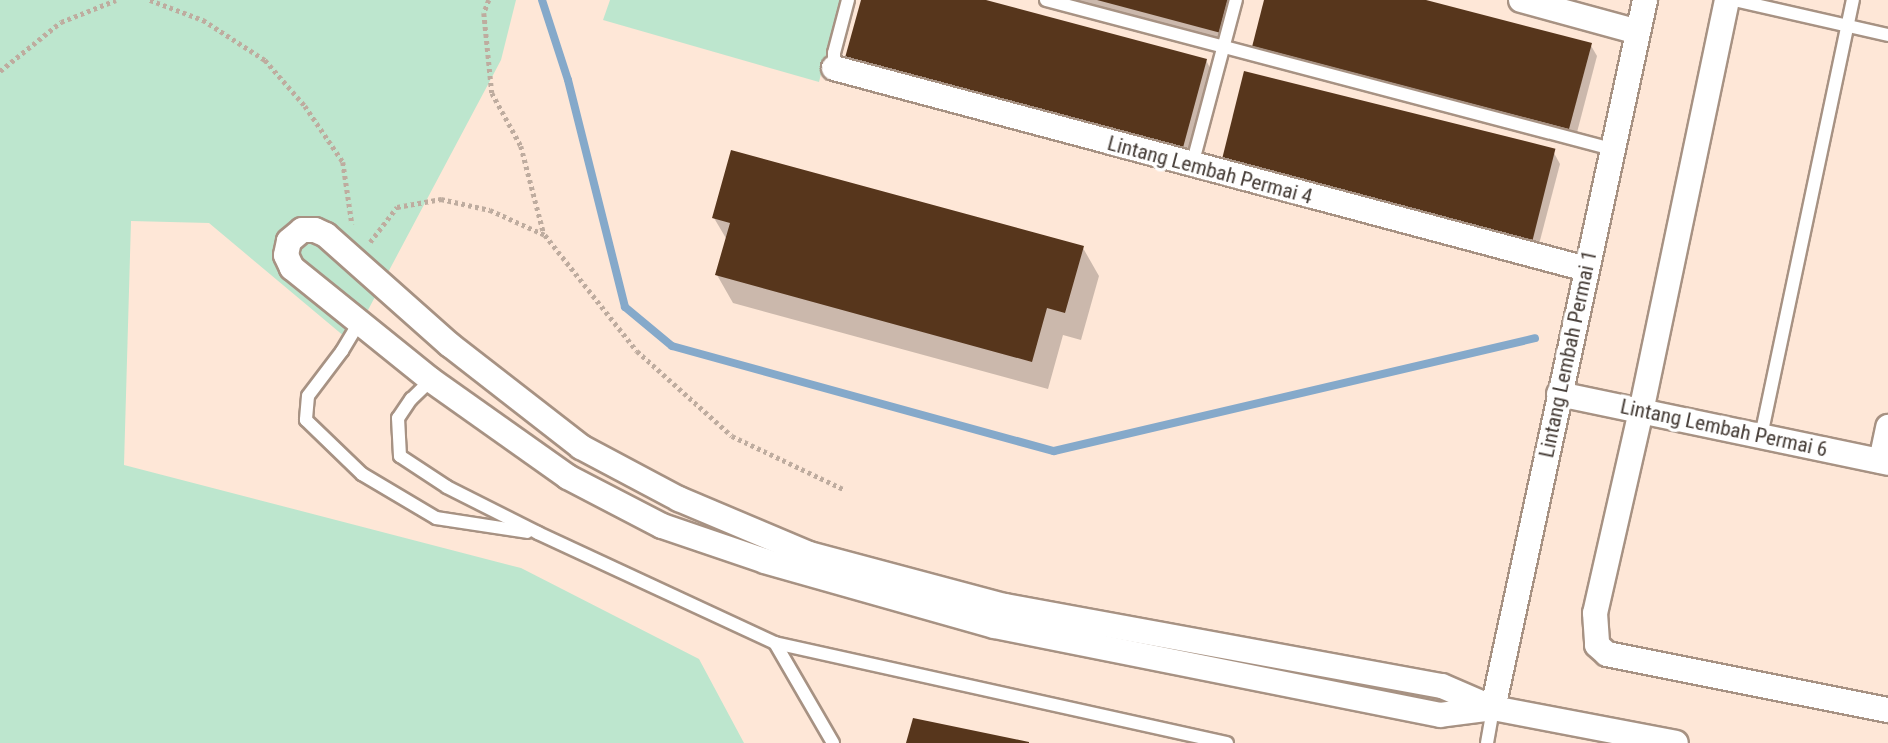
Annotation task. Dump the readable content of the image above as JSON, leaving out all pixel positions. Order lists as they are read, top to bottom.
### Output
{
  "streets": {
    "street": ["Lintang Lembah Permai 4", "Lintang Lembah Permai 1", "Lintang Lembah Permai 6"]
  },
  "crossings": [
    ["Lintang Lembah Permai 4", "Lintang Lembah Permai 1"],
    ["Lintang Lembah Permai 1", "Lintang Lembah Permai 6"]
  ]
}
